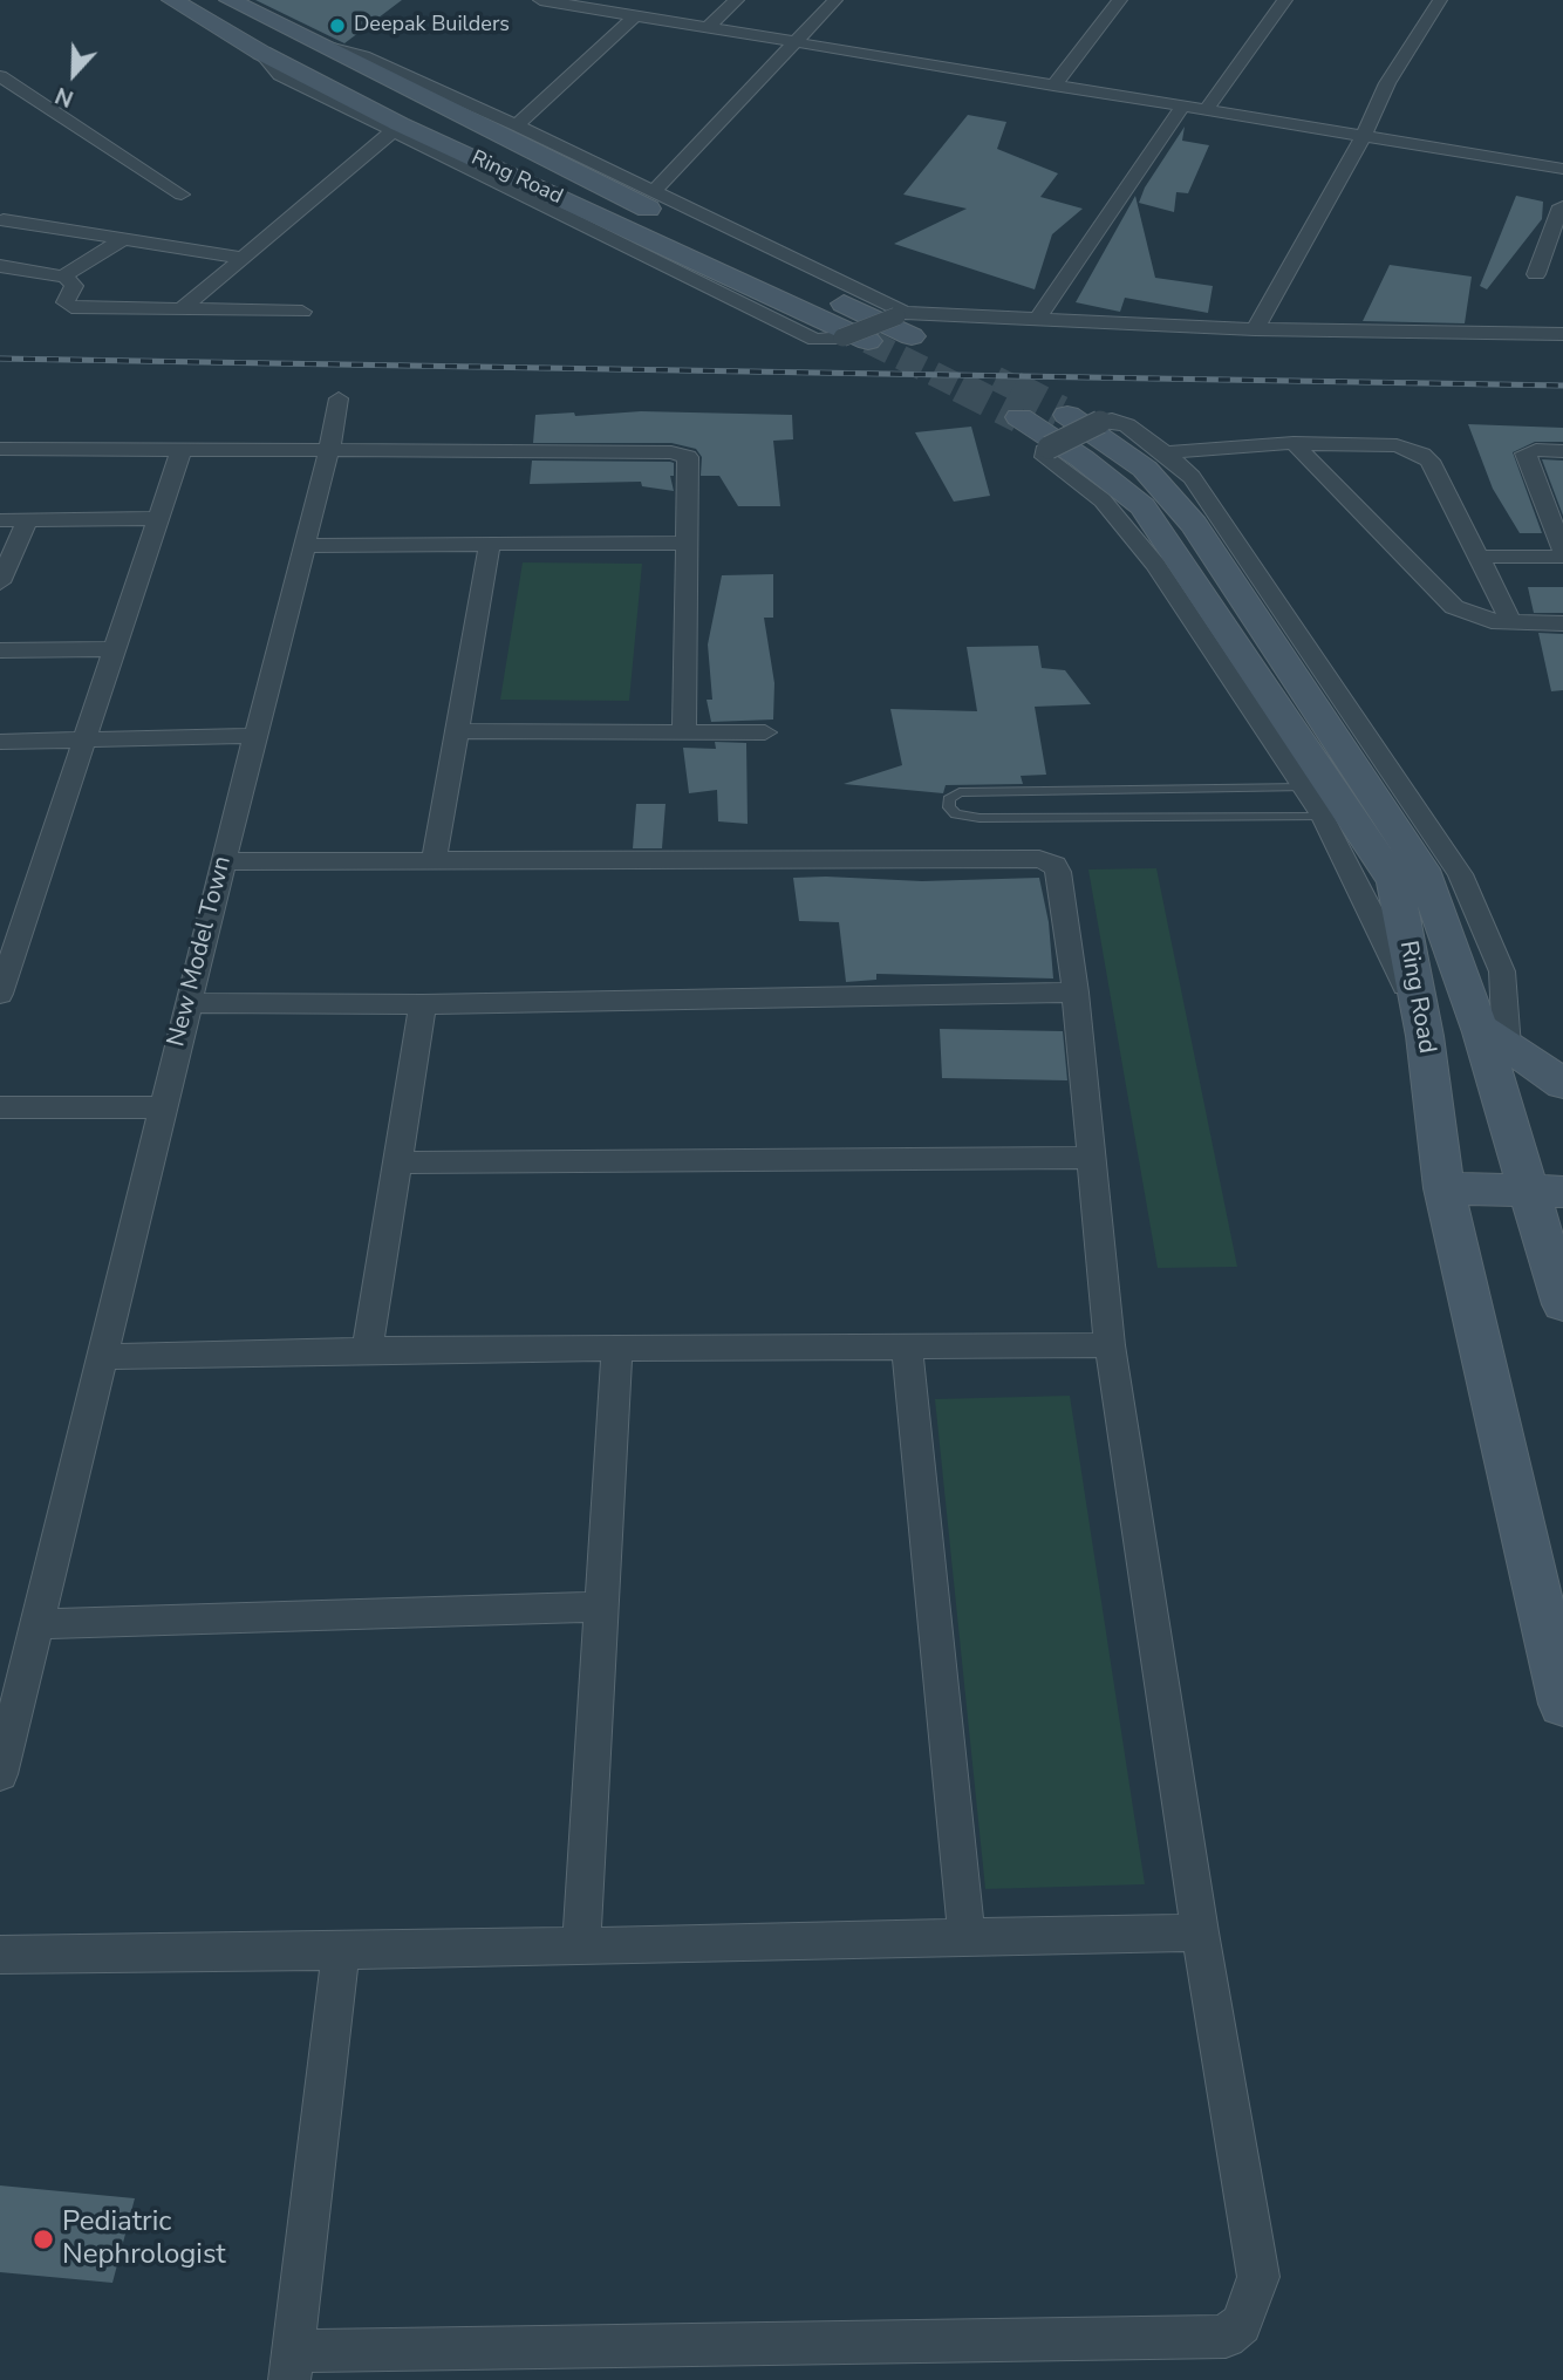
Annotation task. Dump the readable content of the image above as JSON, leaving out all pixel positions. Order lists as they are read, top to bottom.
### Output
{
  "streets": {
    "street": ["Ring Road", "New Model Town"]
  },
  "places": ["Deepak Builders", "Pediatric Nephrologist"],
  "north": "bottom"
}
